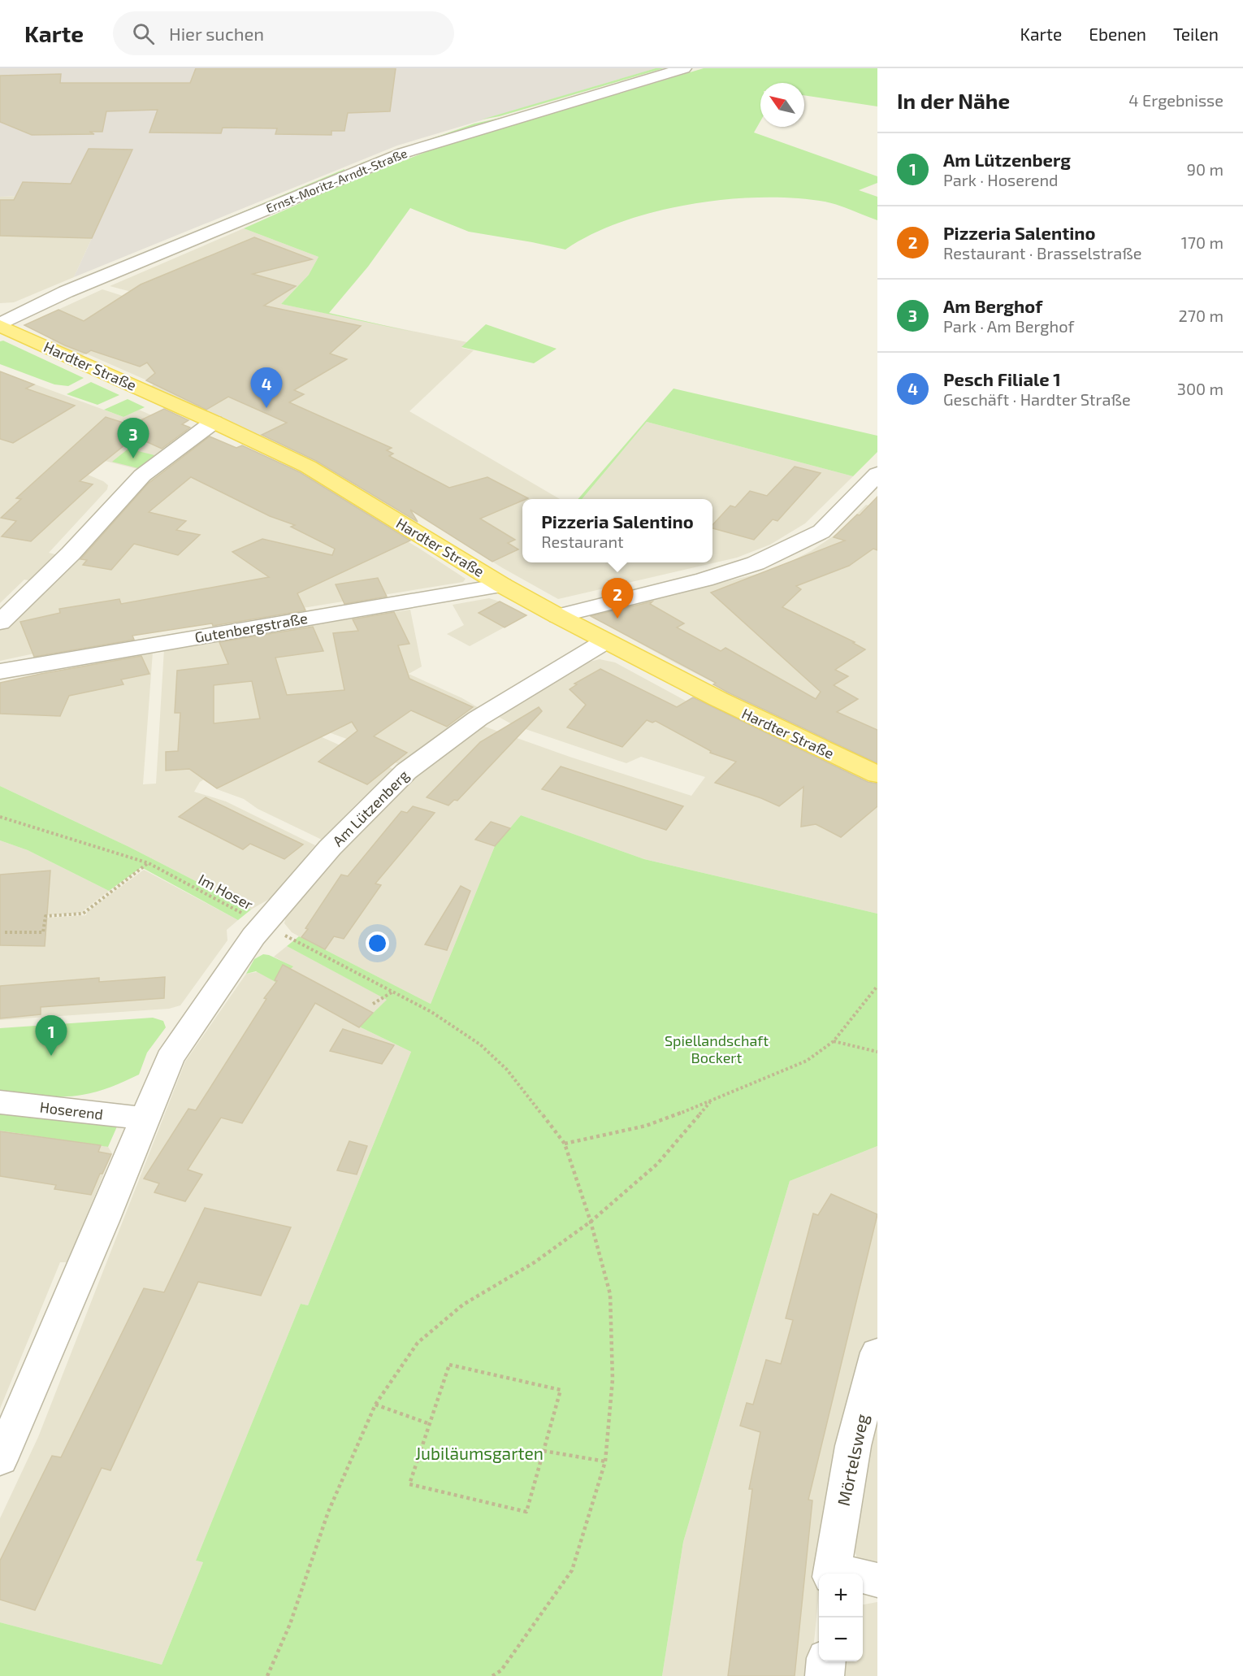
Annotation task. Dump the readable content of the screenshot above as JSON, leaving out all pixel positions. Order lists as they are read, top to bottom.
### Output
{
  "streets": {
    "main road": ["Hardter Straße"],
    "street": [
      "Ernst-Moritz-Arndt-Straße",
      "Gutenbergstraße",
      "Am Lützenberg",
      "Hoserend",
      "Mörtelsweg"
    ],
    "path": ["Im Hoser"]
  },
  "crossings": [
    ["Ernst-Moritz-Arndt-Straße", "Hardter Straße"],
    ["Hardter Straße", "Gutenbergstraße"],
    ["Hardter Straße", "Am Lützenberg"],
    ["Am Lützenberg", "Im Hoser"],
    ["Am Lützenberg", "Hoserend"]
  ],
  "parks": ["Spiellandschaft Bockert", "Jubiläumsgarten"],
  "north": "top left",
  "page": {
    "header": "Karte",
    "search": "Hier suchen",
    "nav": ["Karte", "Ebenen", "Teilen"],
    "heading": ["In der Nähe", "4 Ergebnisse"],
    "list": [
      {
        "mark": "1",
        "name": "Am Lützenberg",
        "note": "Park · Hoserend",
        "value": "90 m"
      },
      {
        "mark": "2",
        "name": "Pizzeria Salentino",
        "note": "Restaurant · Brasselstraße",
        "value": "170 m"
      },
      {
        "mark": "3",
        "name": "Am Berghof",
        "note": "Park · Am Berghof",
        "value": "270 m"
      },
      {
        "mark": "4",
        "name": "Pesch Filiale 1",
        "note": "Geschäft · Hardter Straße",
        "value": "300 m"
      }
    ],
    "pins": [
      "4",
      "3",
      "2",
      "1"
    ],
    "popup": ["Pizzeria Salentino", "Restaurant"],
    "map_buttons": ["+", "−"]
  }
}
